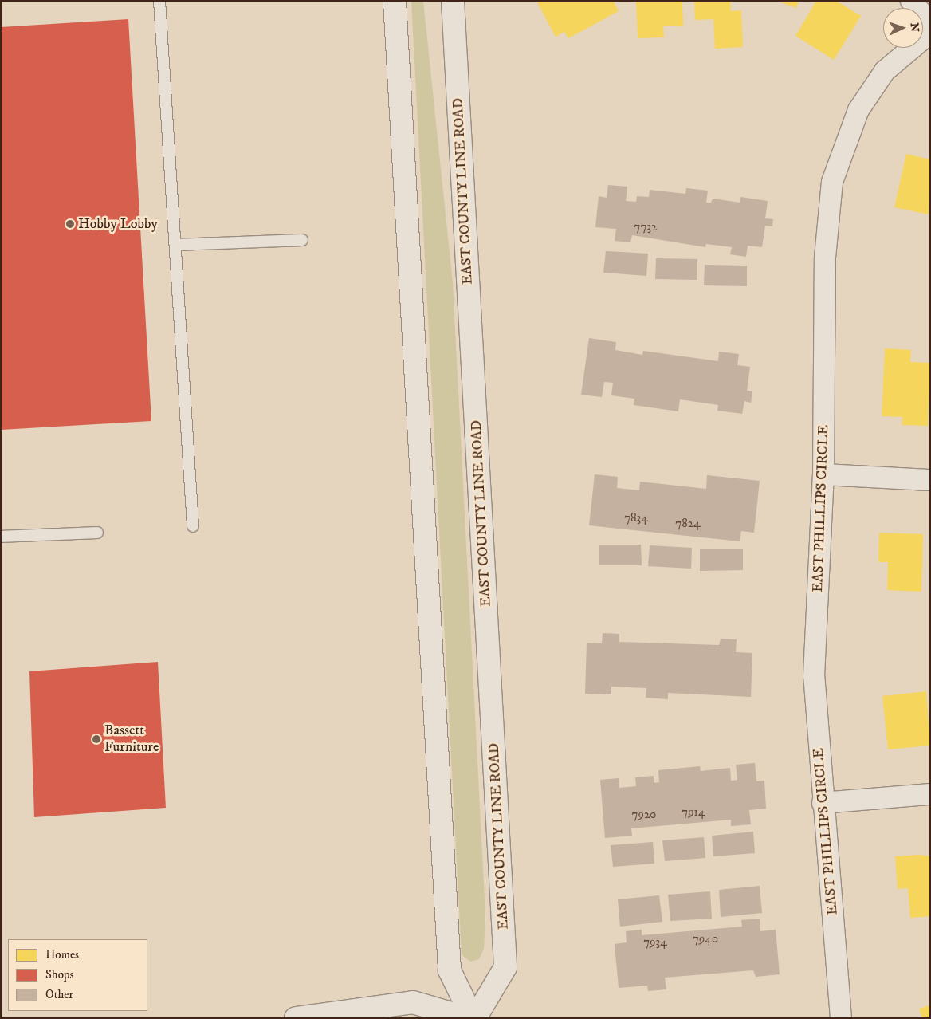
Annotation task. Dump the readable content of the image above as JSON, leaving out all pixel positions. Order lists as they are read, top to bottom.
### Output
{
  "streets": {
    "main road": ["EAST COUNTY LINE ROAD"],
    "street": ["EAST PHILLIPS CIRCLE"]
  },
  "places": ["Hobby Lobby", "Bassett Furniture"],
  "house_numbers": [
    "7732",
    "7834",
    "7824",
    "7914",
    "7920",
    "7940",
    "7934"
  ],
  "legend": ["Homes", "Shops", "Other"],
  "north": "right"
}
